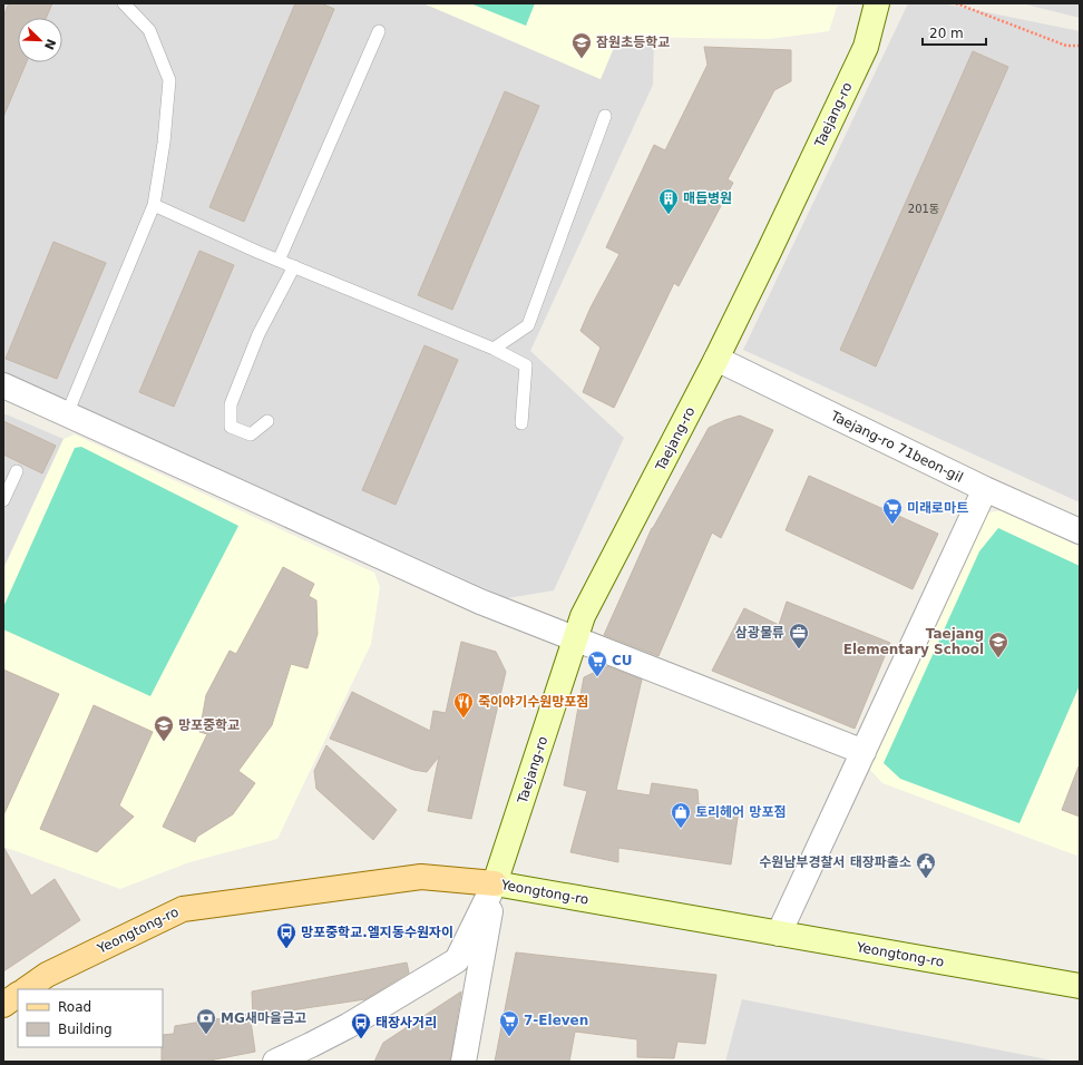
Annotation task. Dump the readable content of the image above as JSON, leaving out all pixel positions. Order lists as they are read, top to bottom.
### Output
{
  "streets": {
    "main road": ["Yeongtong-ro"],
    "street": ["Taejang-ro", "Taejang-ro 71beon-gil"]
  },
  "crossings": [
    ["Taejang-ro", "Taejang-ro 71beon-gil"],
    ["Taejang-ro", "Yeongtong-ro"]
  ],
  "places": {
    "school or university": ["잠원초등학교", "Taejang Elementary School", "망포중학교"],
    "building": ["매듭병원"],
    "supermarket": ["미래로마트", "CU", "7-Eleven"],
    "office": ["삼광물류"],
    "restaurant": ["죽이야기수원망포점"],
    "shop": ["토리헤어 망포점"],
    "public building": ["수원남부경찰서 태장파출소"],
    "bus stop": ["망포중학교.엘지동수원자이", "태장사거리"],
    "bank": ["MG새마을금고"]
  },
  "house_numbers": ["201동"],
  "legend": ["Road", "Building"],
  "scale_bar": "20 m",
  "north": "bottom right"
}
